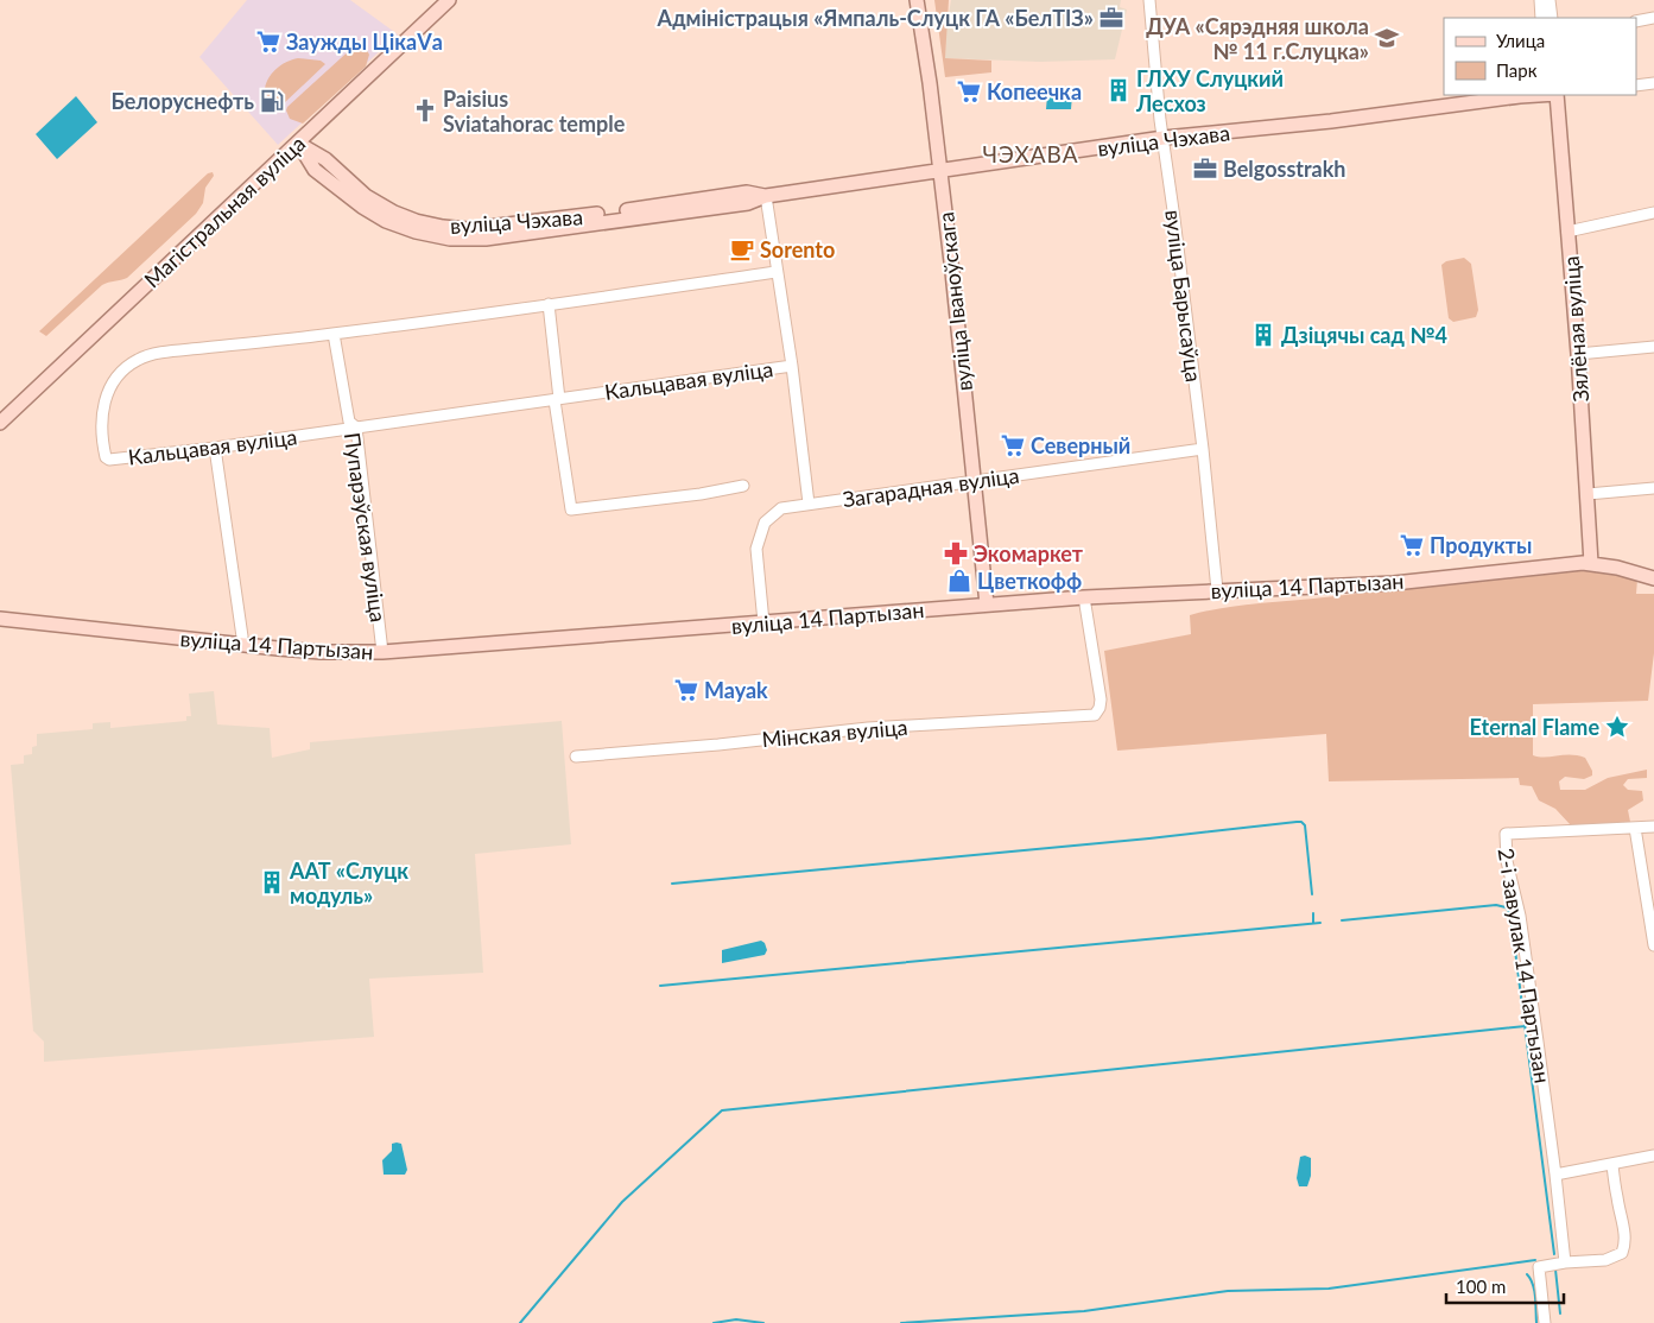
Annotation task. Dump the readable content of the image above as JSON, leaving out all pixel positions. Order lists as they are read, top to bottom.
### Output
{
  "streets": {
    "main road": [
      "вуліца Чэхава",
      "Магістральная вуліца",
      "вуліца Іваноўскага",
      "Зялёная вуліца",
      "вуліца 14 Партызан"
    ],
    "street": [
      "вуліца Барысаўца",
      "Кальцавая вуліца",
      "Загарадная вуліца",
      "Пупарэўская вуліца",
      "Мінская вуліца",
      "2-і завулак 14 Партызан"
    ]
  },
  "crossings": [
    ["вуліца Чэхава", "Магістральная вуліца"],
    ["вуліца Чэхава", "вуліца Барысаўца"],
    ["вуліца Чэхава", "вуліца Іваноўскага"],
    ["вуліца Барысаўца", "Загарадная вуліца"],
    ["вуліца Барысаўца", "вуліца 14 Партызан"],
    ["вуліца Іваноўскага", "Загарадная вуліца"],
    ["вуліца Іваноўскага", "вуліца 14 Партызан"],
    ["Зялёная вуліца", "вуліца 14 Партызан"],
    ["Кальцавая вуліца", "Загарадная вуліца"],
    ["Кальцавая вуліца", "Пупарэўская вуліца"],
    ["Загарадная вуліца", "вуліца 14 Партызан"],
    ["Пупарэўская вуліца", "вуліца 14 Партызан"],
    ["вуліца 14 Партызан", "Мінская вуліца"]
  ],
  "districts": ["ЧЭХАВА"],
  "places": {
    "office": ["Адміністрацыя «Ямпаль-Слуцк ГА «БелТІЗ»", "Belgosstrakh"],
    "school or university": ["ДУА «Сярэдняя школа № 11 г.Слуцка»"],
    "supermarket": [
      "Заужды ЦікаVа",
      "Копеечка",
      "Северный",
      "Продукты",
      "Mayak"
    ],
    "building": ["ГЛХУ Слуцкий Лесхоз", "Дзіцячы сад №4", "ААТ «Слуцк модуль»"],
    "fuel station": ["Белоруснефть"],
    "church": ["Paisius Sviatahorac temple"],
    "cafe": ["Sorento"],
    "pharmacy": ["Экомаркет"],
    "shop": ["Цветкофф"],
    "place": ["Eternal Flame"]
  },
  "legend": ["Улица", "Парк"],
  "scale_bar": "100 m"
}
